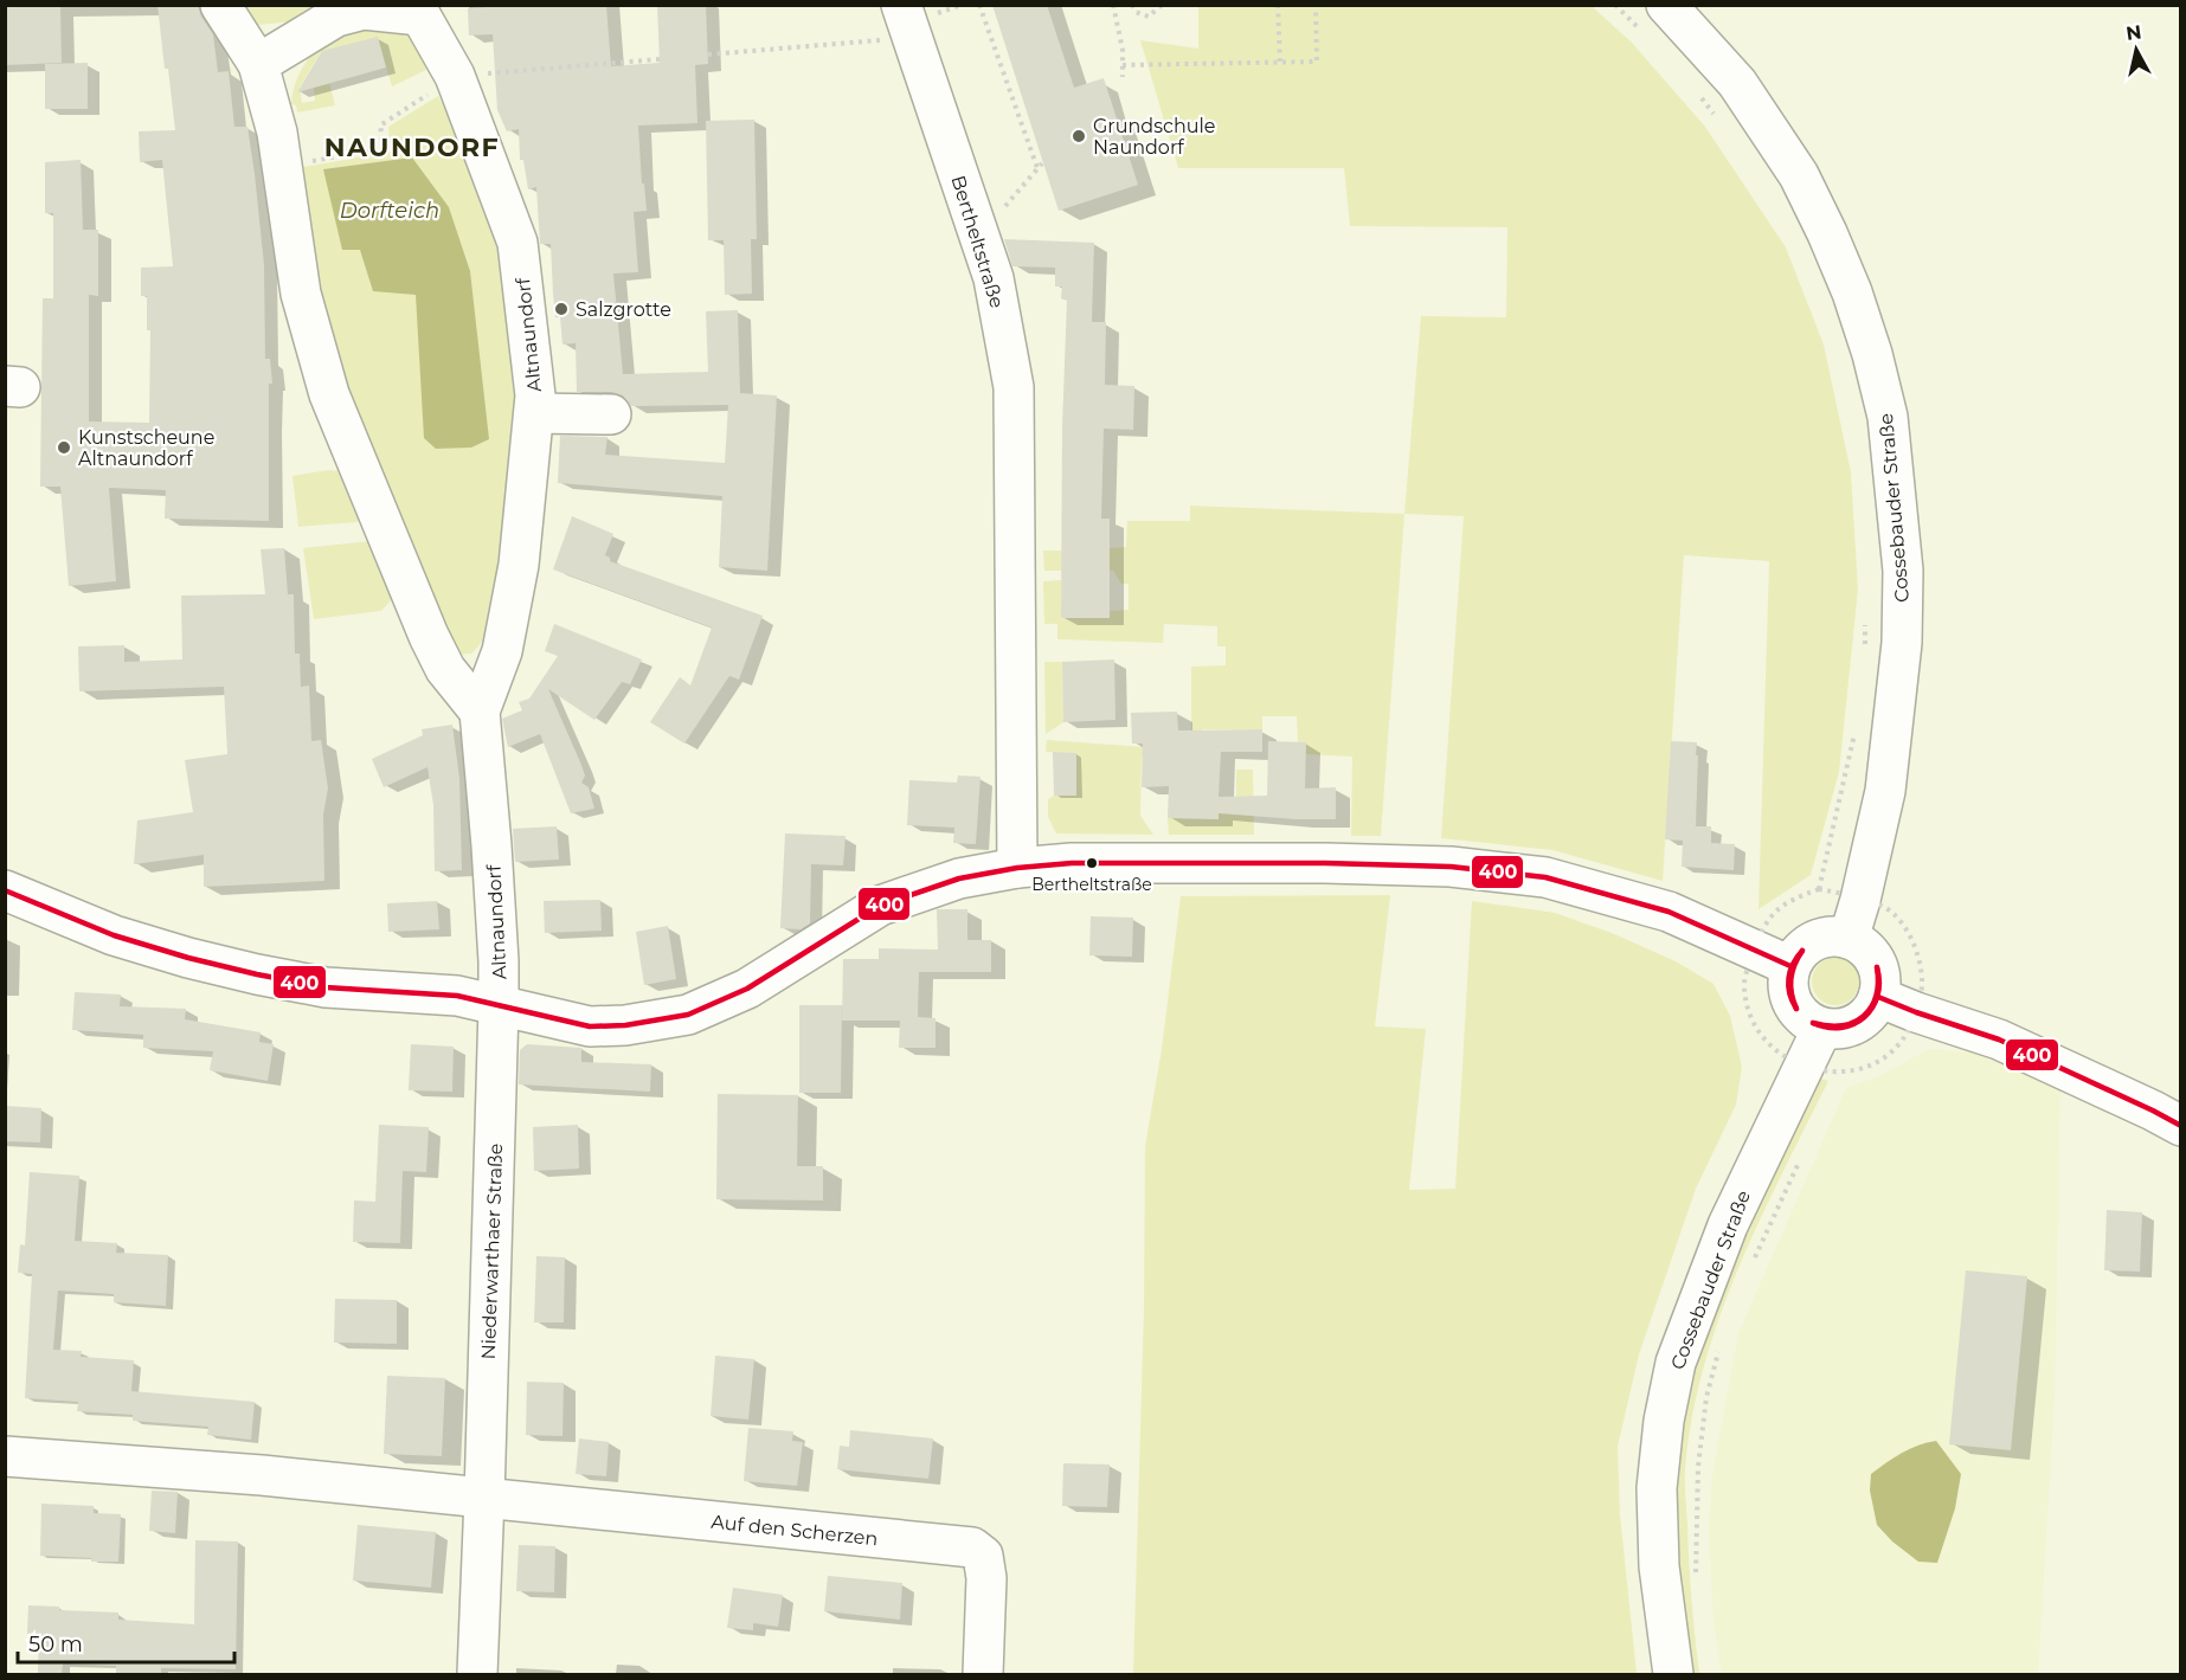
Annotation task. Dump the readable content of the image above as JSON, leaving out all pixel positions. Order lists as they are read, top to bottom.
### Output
{
  "streets": {
    "street": [
      "Bertheltstraße",
      "Altnaundorf",
      "Cossebauder Straße",
      "Niederwarthaer Straße",
      "Auf den Scherzen"
    ]
  },
  "crossings": [
    ["Altnaundorf", "Niederwarthaer Straße"],
    ["Niederwarthaer Straße", "Auf den Scherzen"]
  ],
  "districts": ["NAUNDORF"],
  "water": ["Dorfteich"],
  "places": [
    "Grundschule Naundorf",
    "Salzgrotte",
    "Kunstscheune Altnaundorf",
    "Bertheltstraße"
  ],
  "lines": ["transit line 400"],
  "scale_bar": "50 m",
  "north": "top"
}
